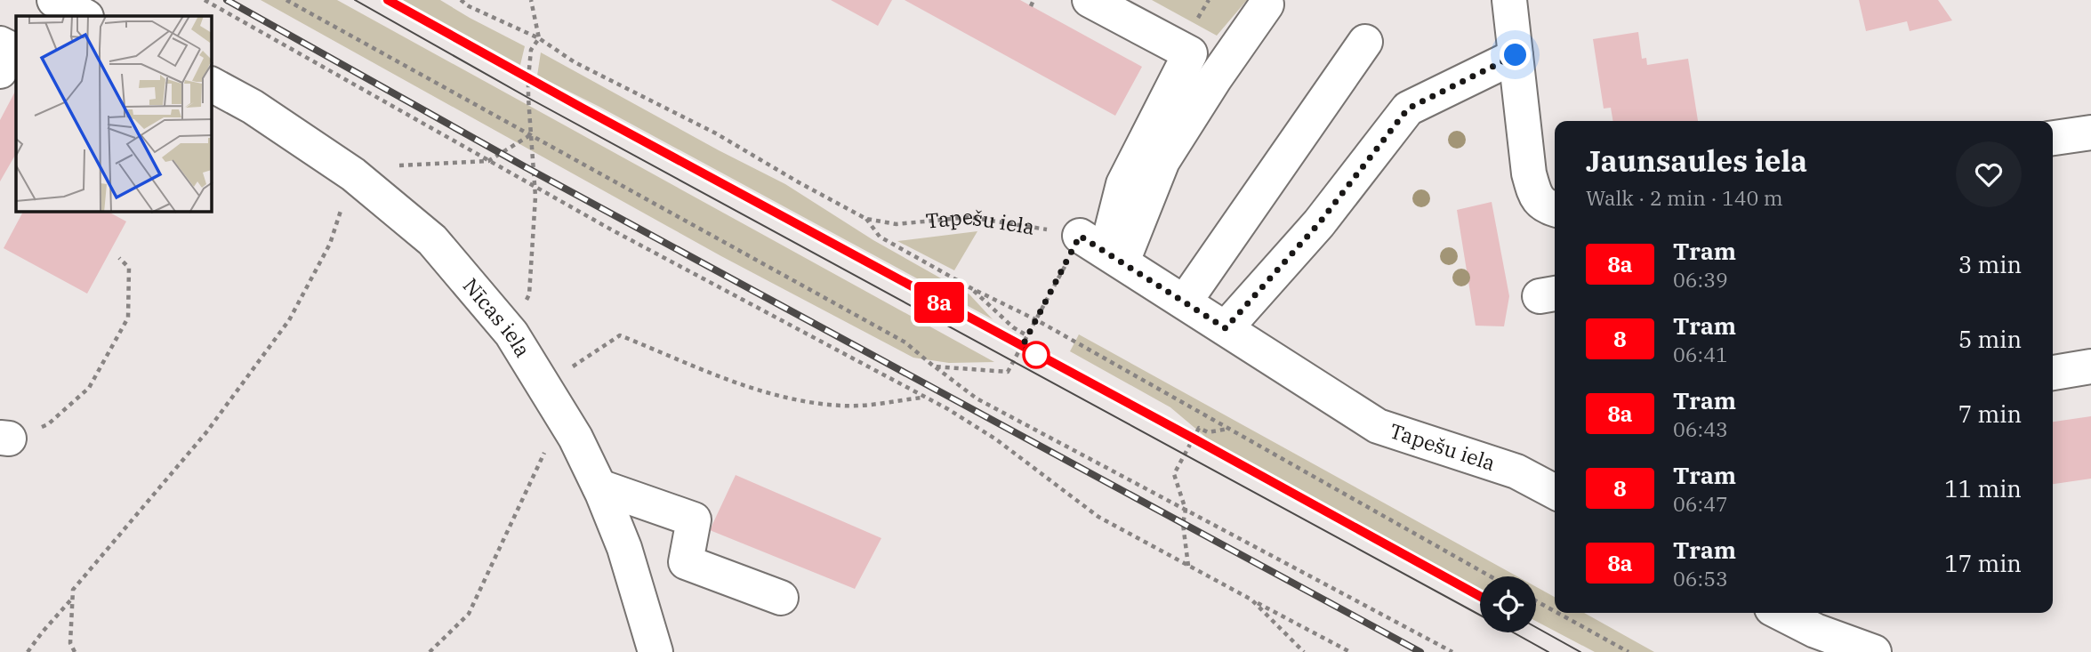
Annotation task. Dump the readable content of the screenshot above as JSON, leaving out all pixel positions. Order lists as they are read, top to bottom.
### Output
{
  "streets": {
    "street": ["Tapešu iela", "Nīcas iela"]
  },
  "lines": ["tram line 8a"],
  "page": {
    "on_map": "8a",
    "heading": ["Jaunsaules iela", "Walk · 2 min · 140 m"],
    "list": [
      {
        "mark": "8a",
        "name": "Tram",
        "note": "06:39",
        "value": "3 min"
      },
      {
        "mark": "8",
        "name": "Tram",
        "note": "06:41",
        "value": "5 min"
      },
      {
        "mark": "8a",
        "name": "Tram",
        "note": "06:43",
        "value": "7 min"
      },
      {
        "mark": "8",
        "name": "Tram",
        "note": "06:47",
        "value": "11 min"
      },
      {
        "mark": "8a",
        "name": "Tram",
        "note": "06:53",
        "value": "17 min"
      }
    ]
  }
}
